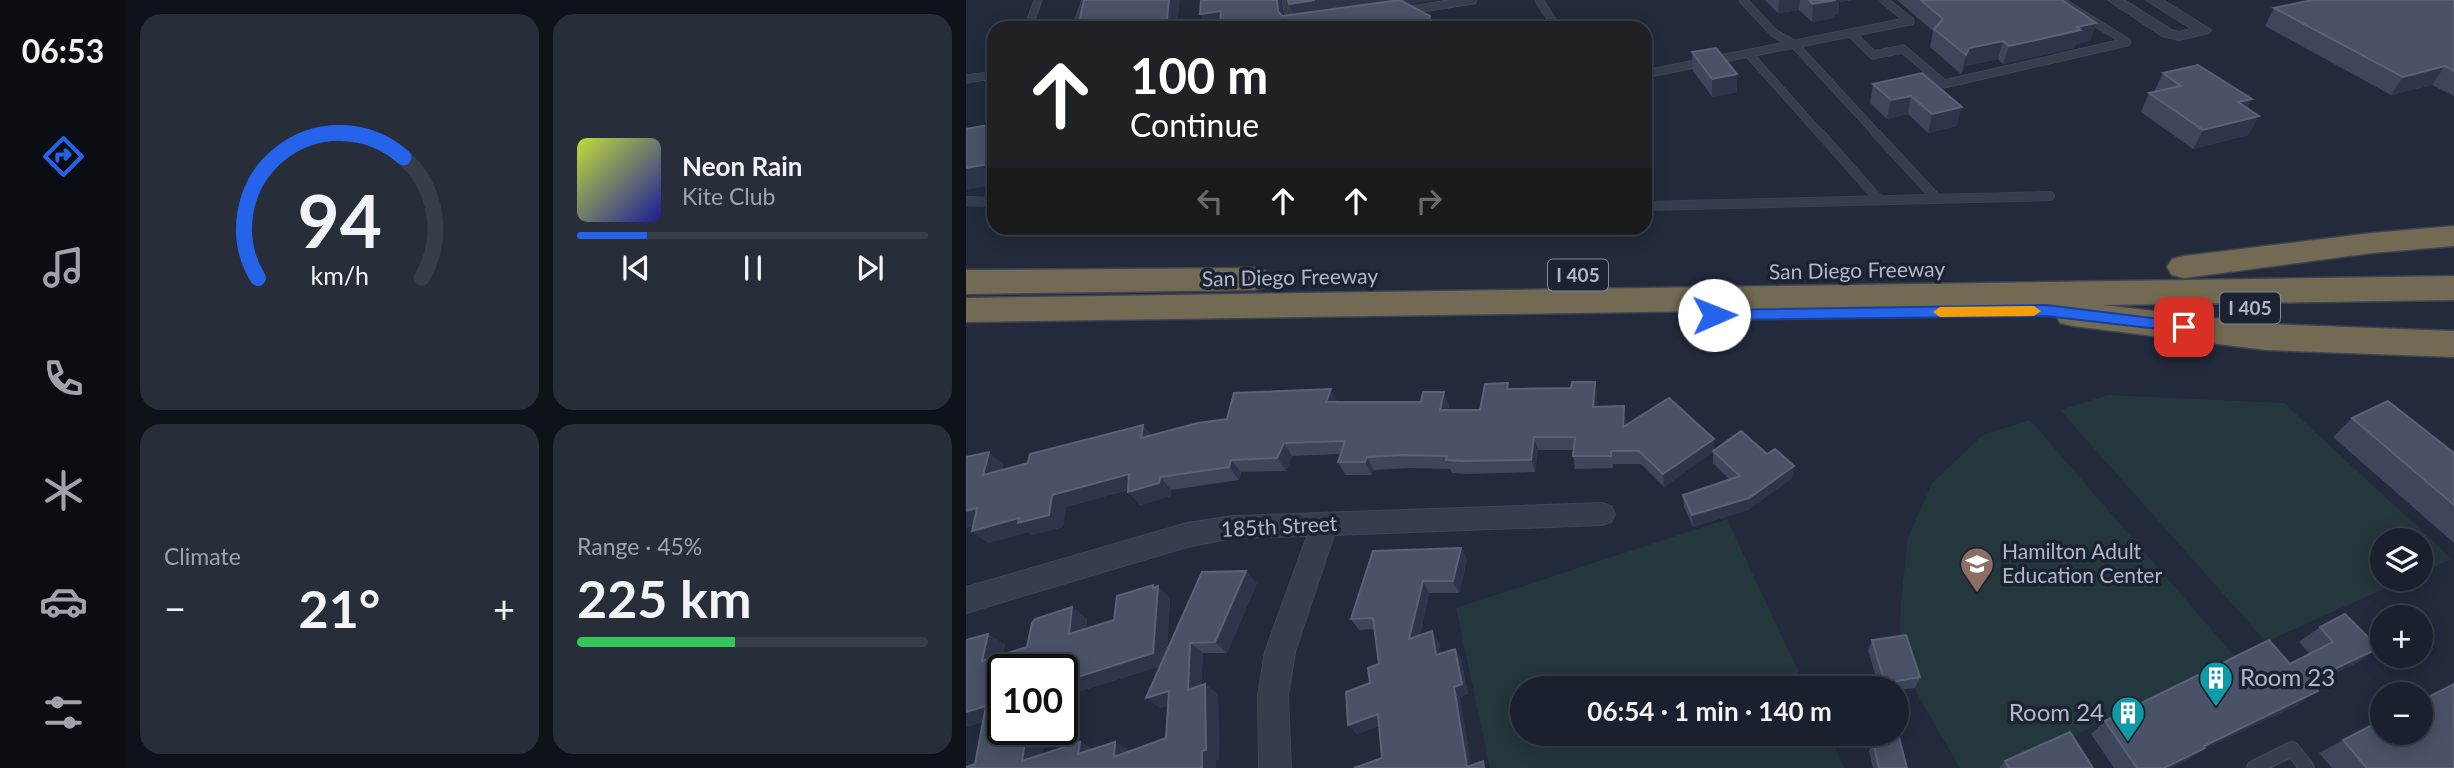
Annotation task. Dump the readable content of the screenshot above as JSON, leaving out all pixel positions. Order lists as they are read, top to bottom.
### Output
{
  "streets": {
    "highway": ["San Diego Freeway", "I 405"],
    "street": ["185th Street"]
  },
  "places": {
    "school or university": ["Hamilton Adult Education Center"],
    "building": ["Room 23", "Room 24"]
  },
  "page": {
    "tabs": "06:53",
    "turn": ["100 m", "Continue"],
    "song": ["Neon Rain", "Kite Club"],
    "tile": [
      "Climate",
      ["Range · 45%", "225 km"]
    ],
    "map_buttons": ["+", "−"],
    "heat": ["−", "21°", "+"],
    "limit": "100",
    "trip": "06:54 · 1 min · 140 m",
    "gauge": ["94", "km/h"]
  }
}
